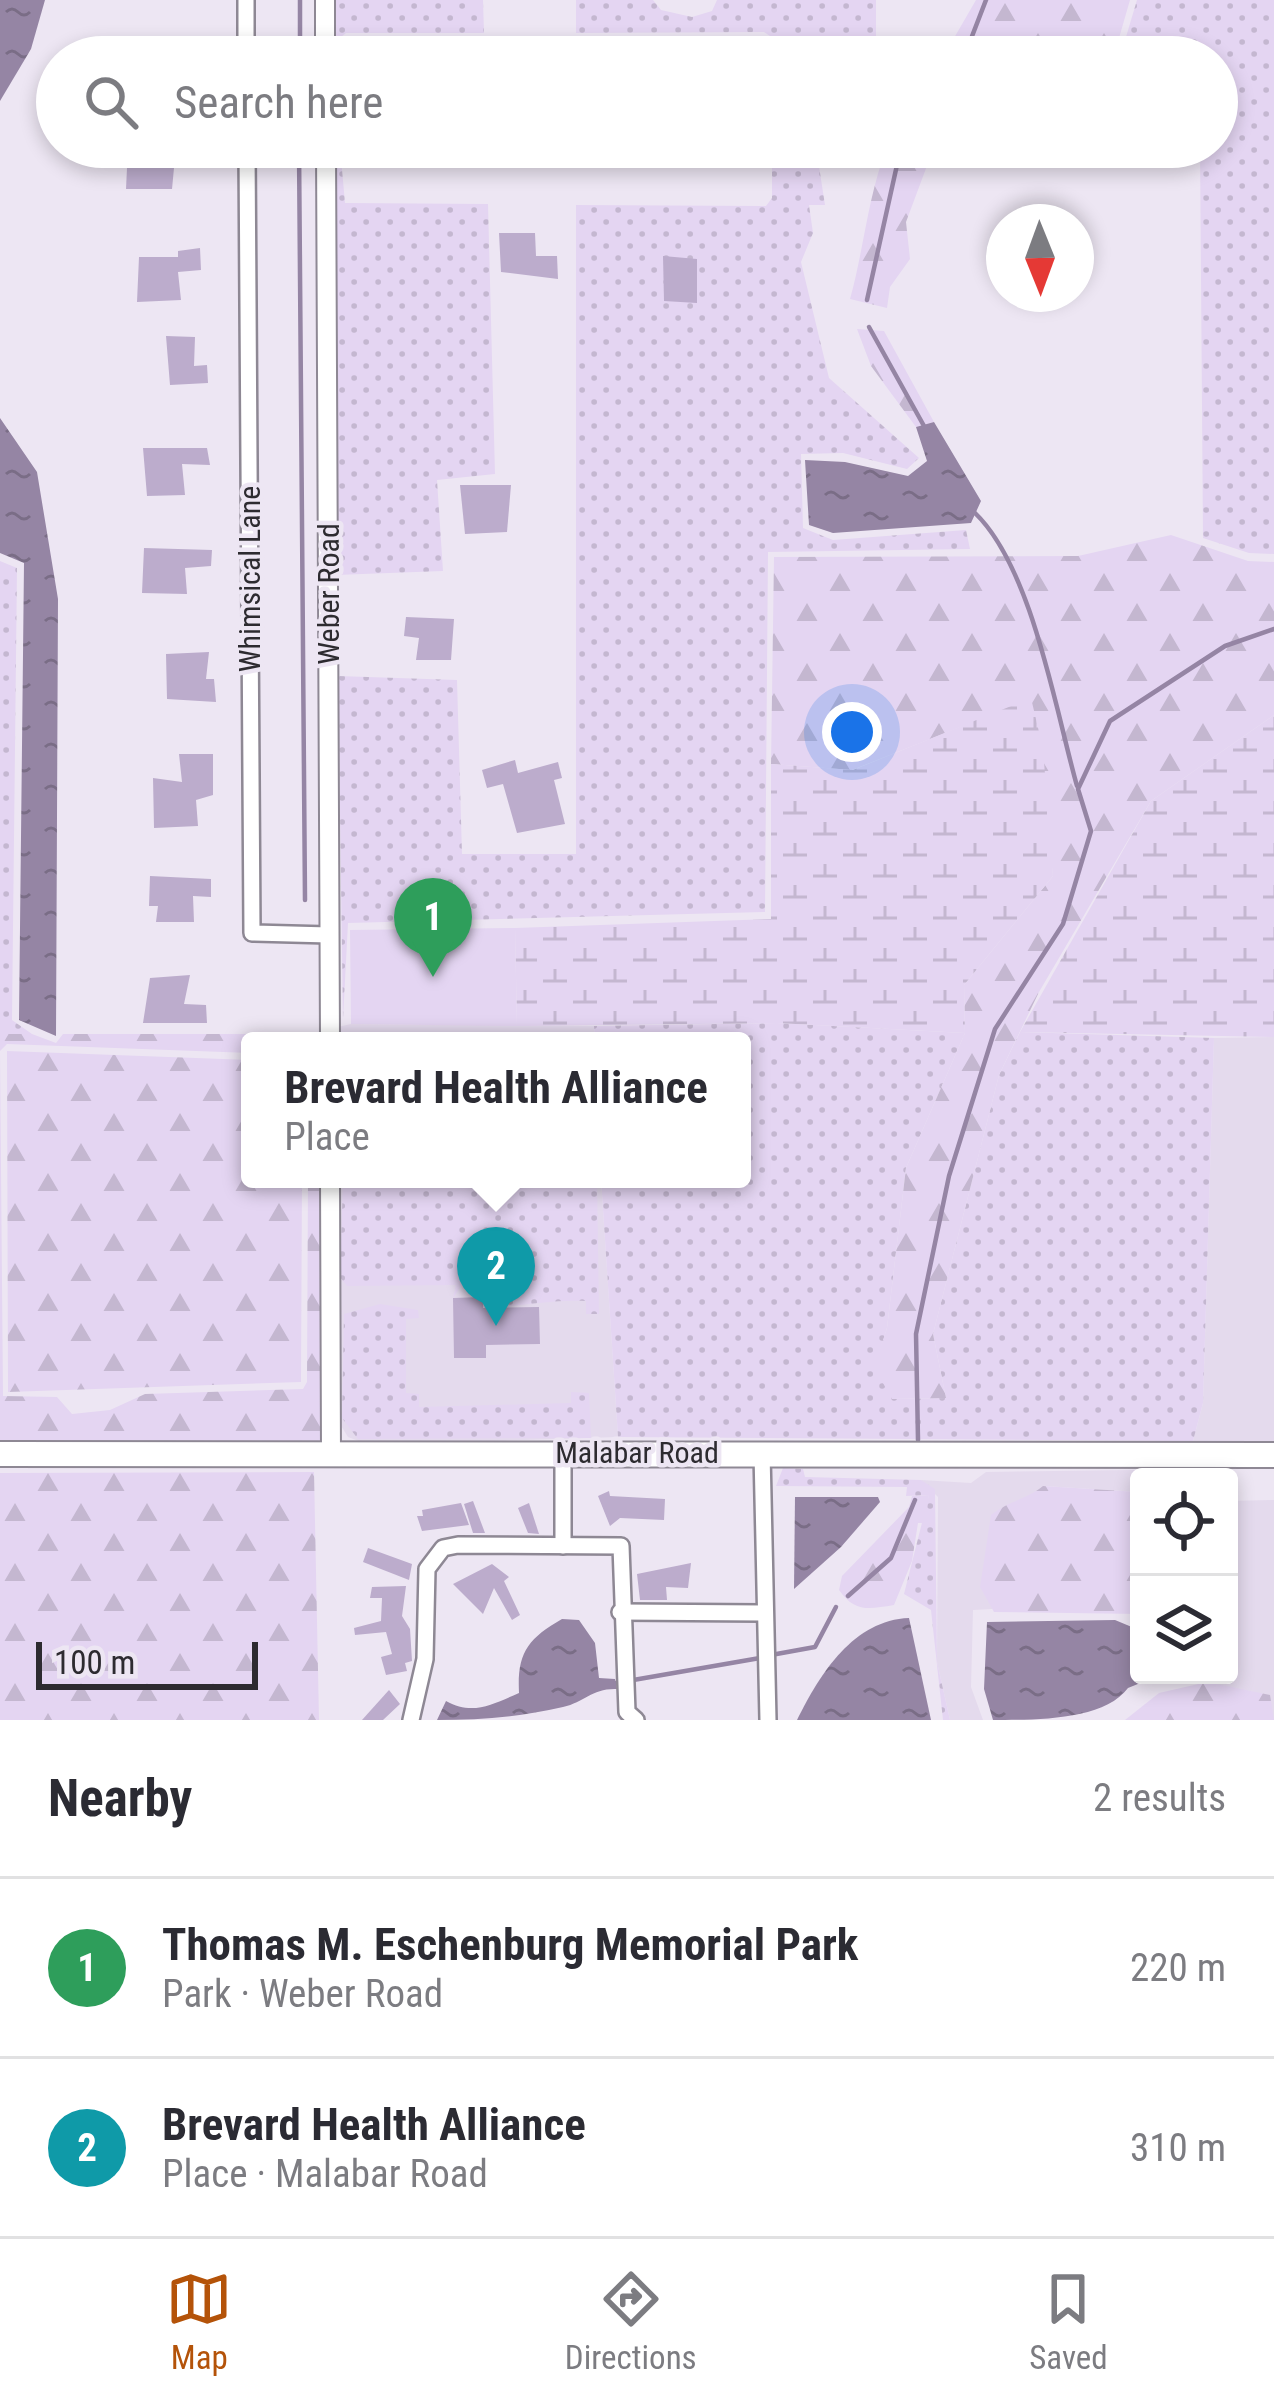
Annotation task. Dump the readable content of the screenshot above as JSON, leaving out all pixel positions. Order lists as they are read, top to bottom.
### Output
{
  "streets": {
    "main road": ["Malabar Road"],
    "street": ["Whimsical Lane", "Weber Road"]
  },
  "crossings": [
    ["Whimsical Lane", "Weber Road"]
  ],
  "scale_bar": "100 m",
  "north": "bottom",
  "page": {
    "search": "Search here",
    "pins": ["1", "2"],
    "popup": ["Brevard Health Alliance", "Place"],
    "scale": "100 m",
    "heading": ["Nearby", "2 results"],
    "list": [
      {
        "mark": "1",
        "name": "Thomas M. Eschenburg Memorial Park",
        "note": "Park · Weber Road",
        "value": "220 m"
      },
      {
        "mark": "2",
        "name": "Brevard Health Alliance",
        "note": "Place · Malabar Road",
        "value": "310 m"
      }
    ],
    "nav": ["Map", "Directions", "Saved"]
  }
}
